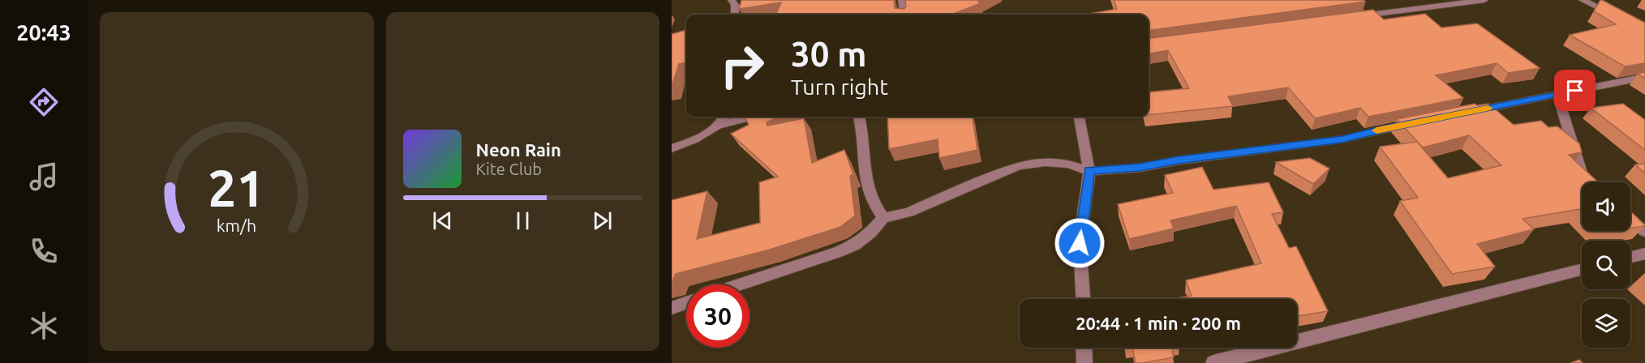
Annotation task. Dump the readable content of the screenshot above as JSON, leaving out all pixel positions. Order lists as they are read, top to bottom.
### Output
{
  "page": {
    "tabs": "20:43",
    "turn": ["30 m", "Turn right"],
    "song": ["Neon Rain", "Kite Club"],
    "limit": "30",
    "trip": "20:44 · 1 min · 200 m",
    "gauge": ["21", "km/h"]
  }
}
